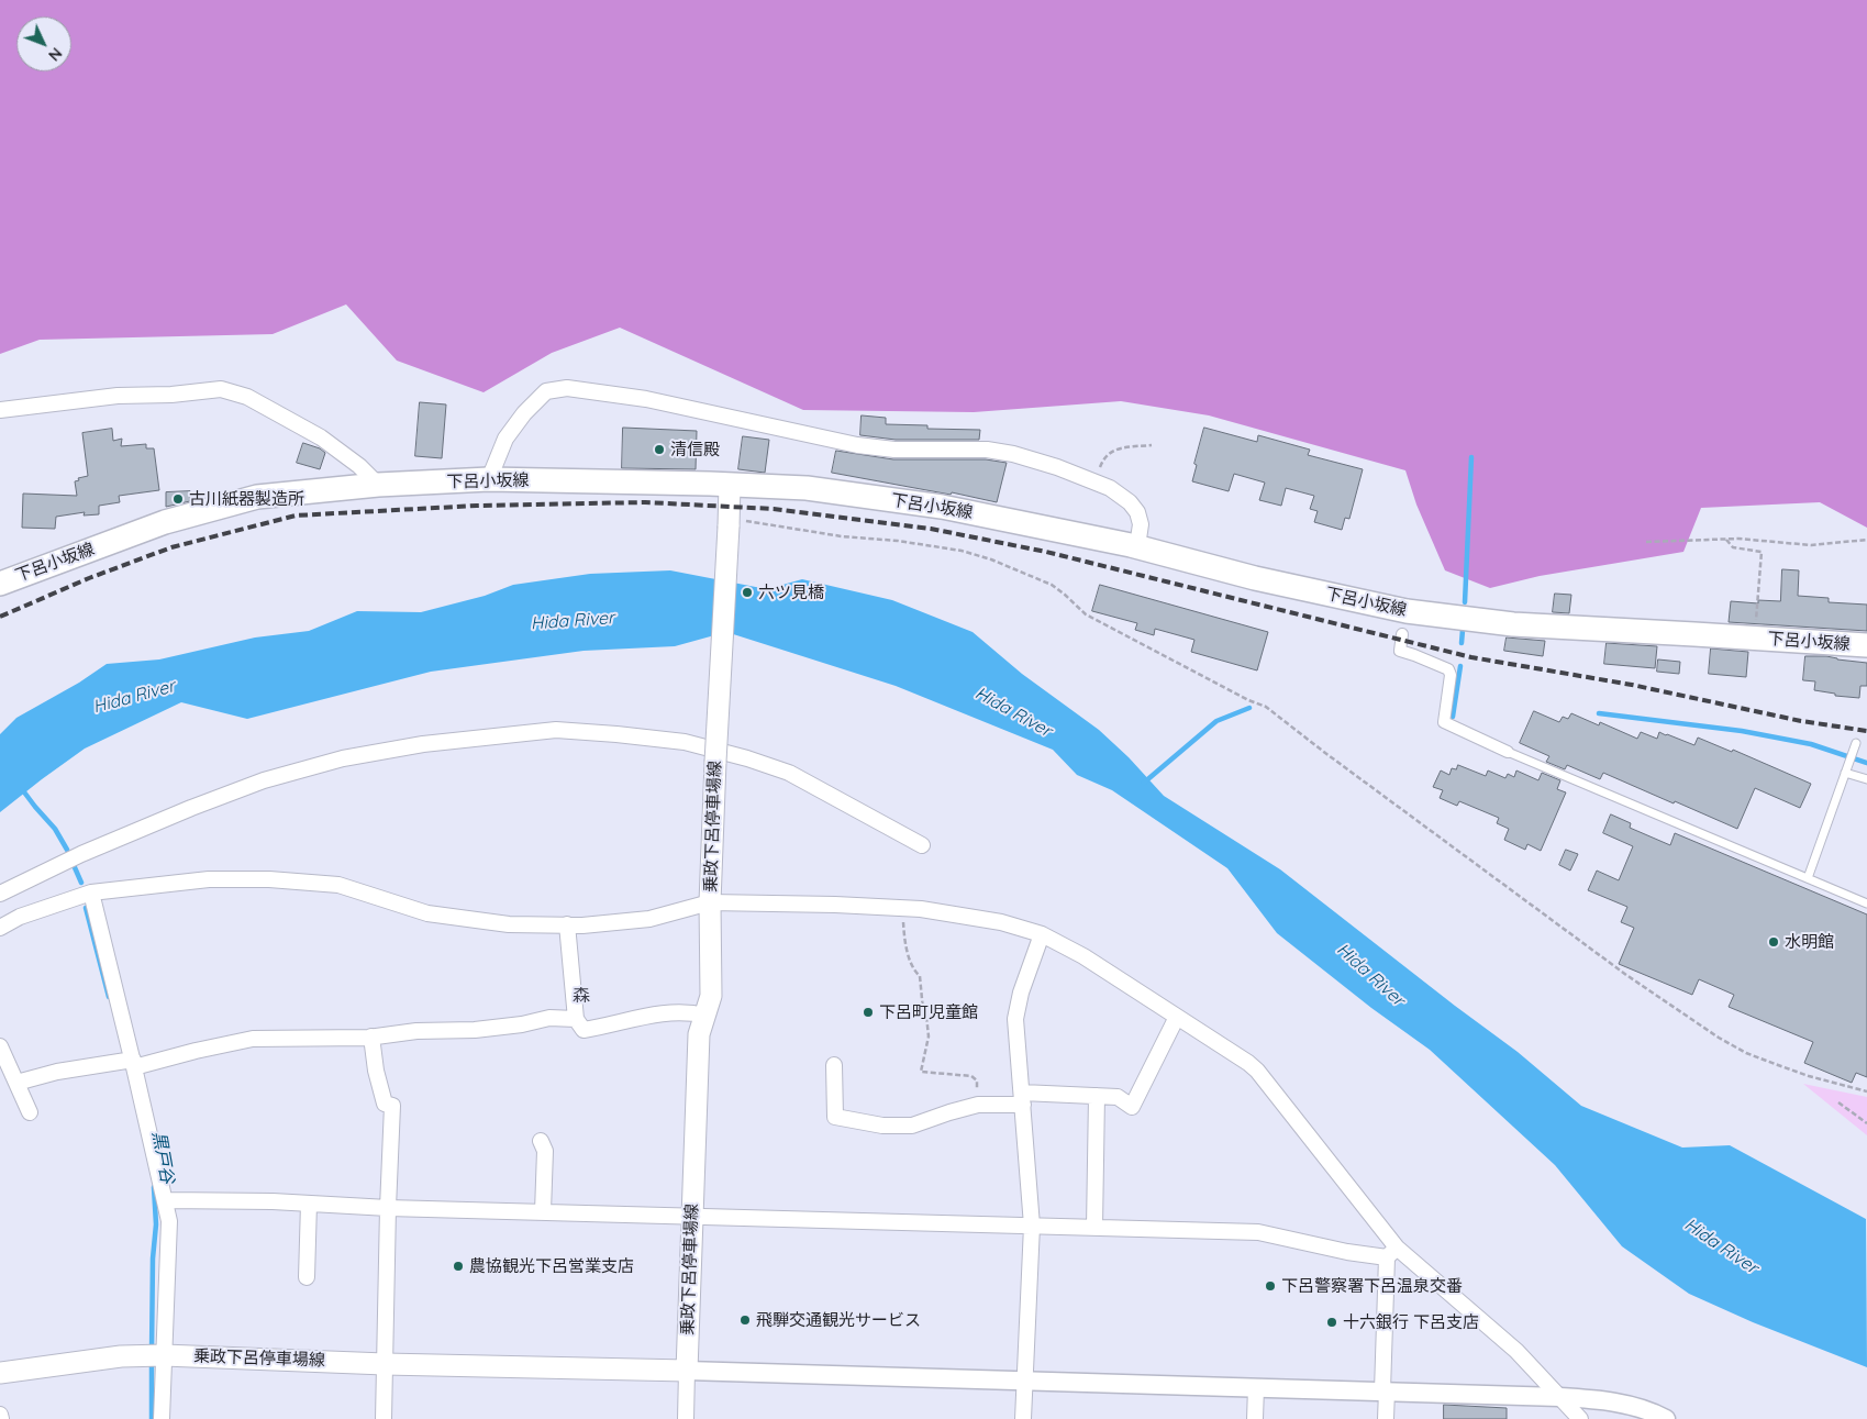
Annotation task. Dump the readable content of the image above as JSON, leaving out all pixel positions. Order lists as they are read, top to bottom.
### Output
{
  "streets": {
    "main road": ["下呂小坂線", "乗政下呂停車場線"]
  },
  "crossings": [
    ["下呂小坂線", "乗政下呂停車場線"]
  ],
  "districts": ["森"],
  "water": ["Hida River", "黒戸谷"],
  "places": [
    "清信殿",
    "古川紙器製造所",
    "六ツ見橋",
    "水明館",
    "下呂町児童館",
    "農協観光下呂営業支店",
    "下呂警察署下呂温泉交番",
    "飛騨交通観光サービス",
    "十六銀行 下呂支店"
  ],
  "north": "bottom right"
}
